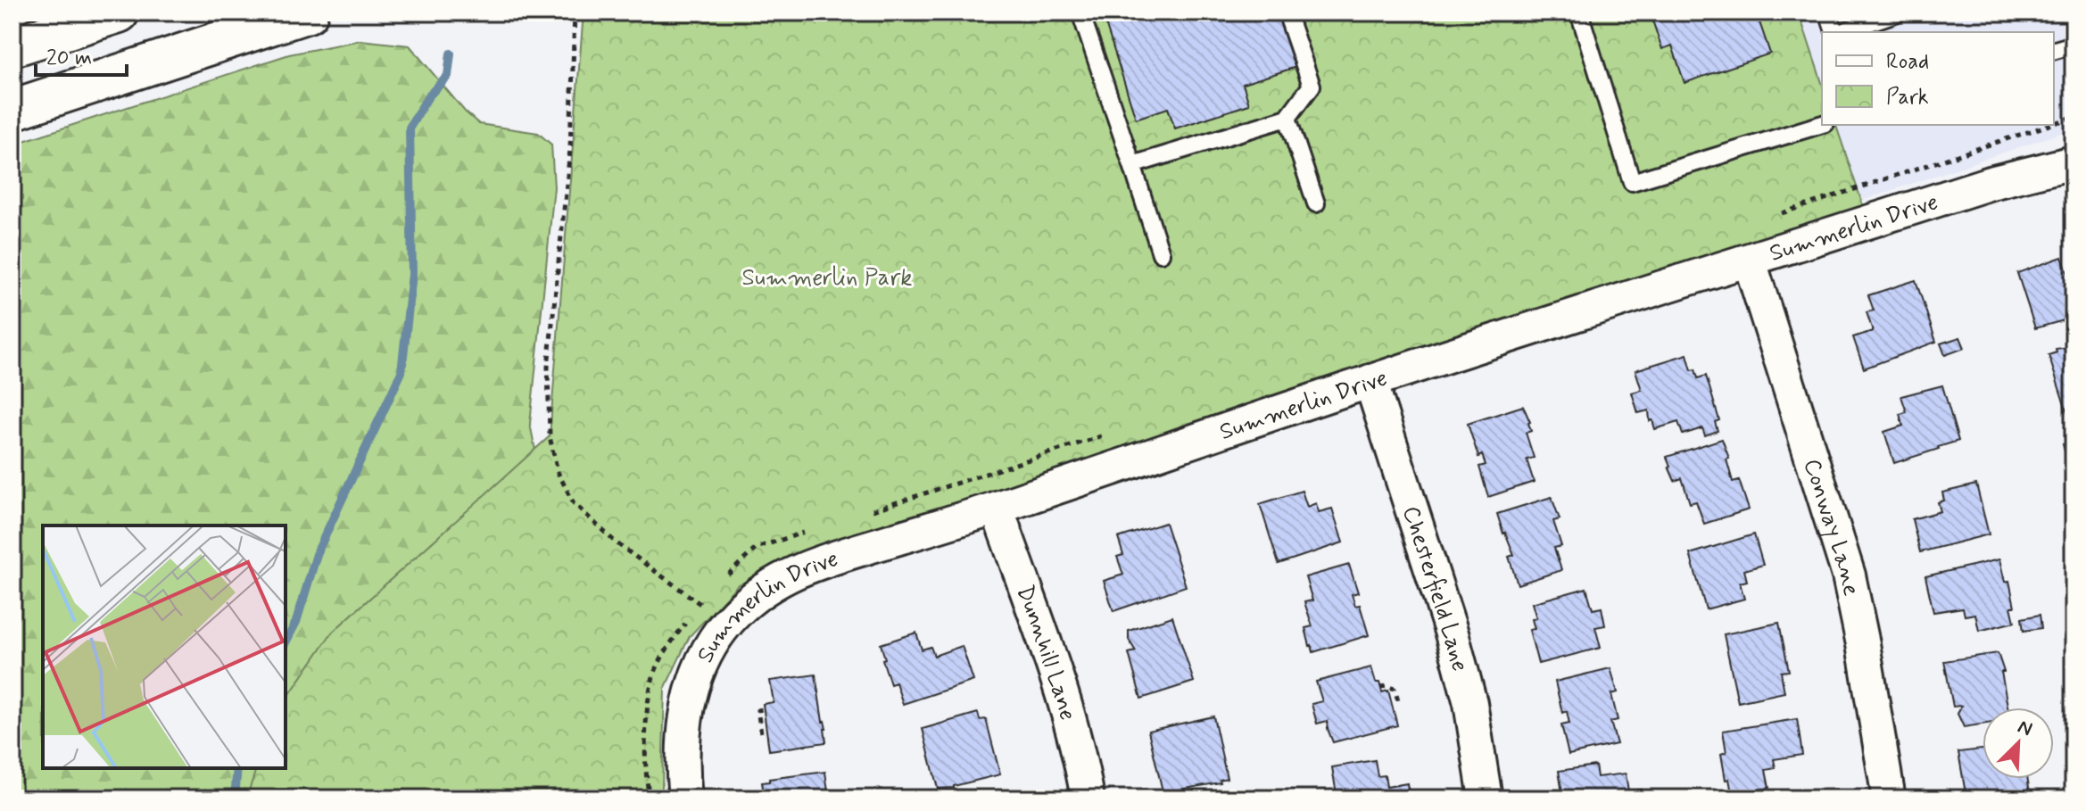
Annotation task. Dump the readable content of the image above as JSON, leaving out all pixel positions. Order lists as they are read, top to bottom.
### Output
{
  "streets": {
    "street": [
      "Summerlin Drive",
      "Conway Lane",
      "Chesterfield Lane",
      "Dunnhill Lane"
    ]
  },
  "crossings": [
    ["Summerlin Drive", "Conway Lane"],
    ["Summerlin Drive", "Chesterfield Lane"],
    ["Summerlin Drive", "Dunnhill Lane"]
  ],
  "parks": ["Summerlin Park"],
  "legend": ["Road", "Park"],
  "scale_bar": "20 m",
  "north": "top right"
}
